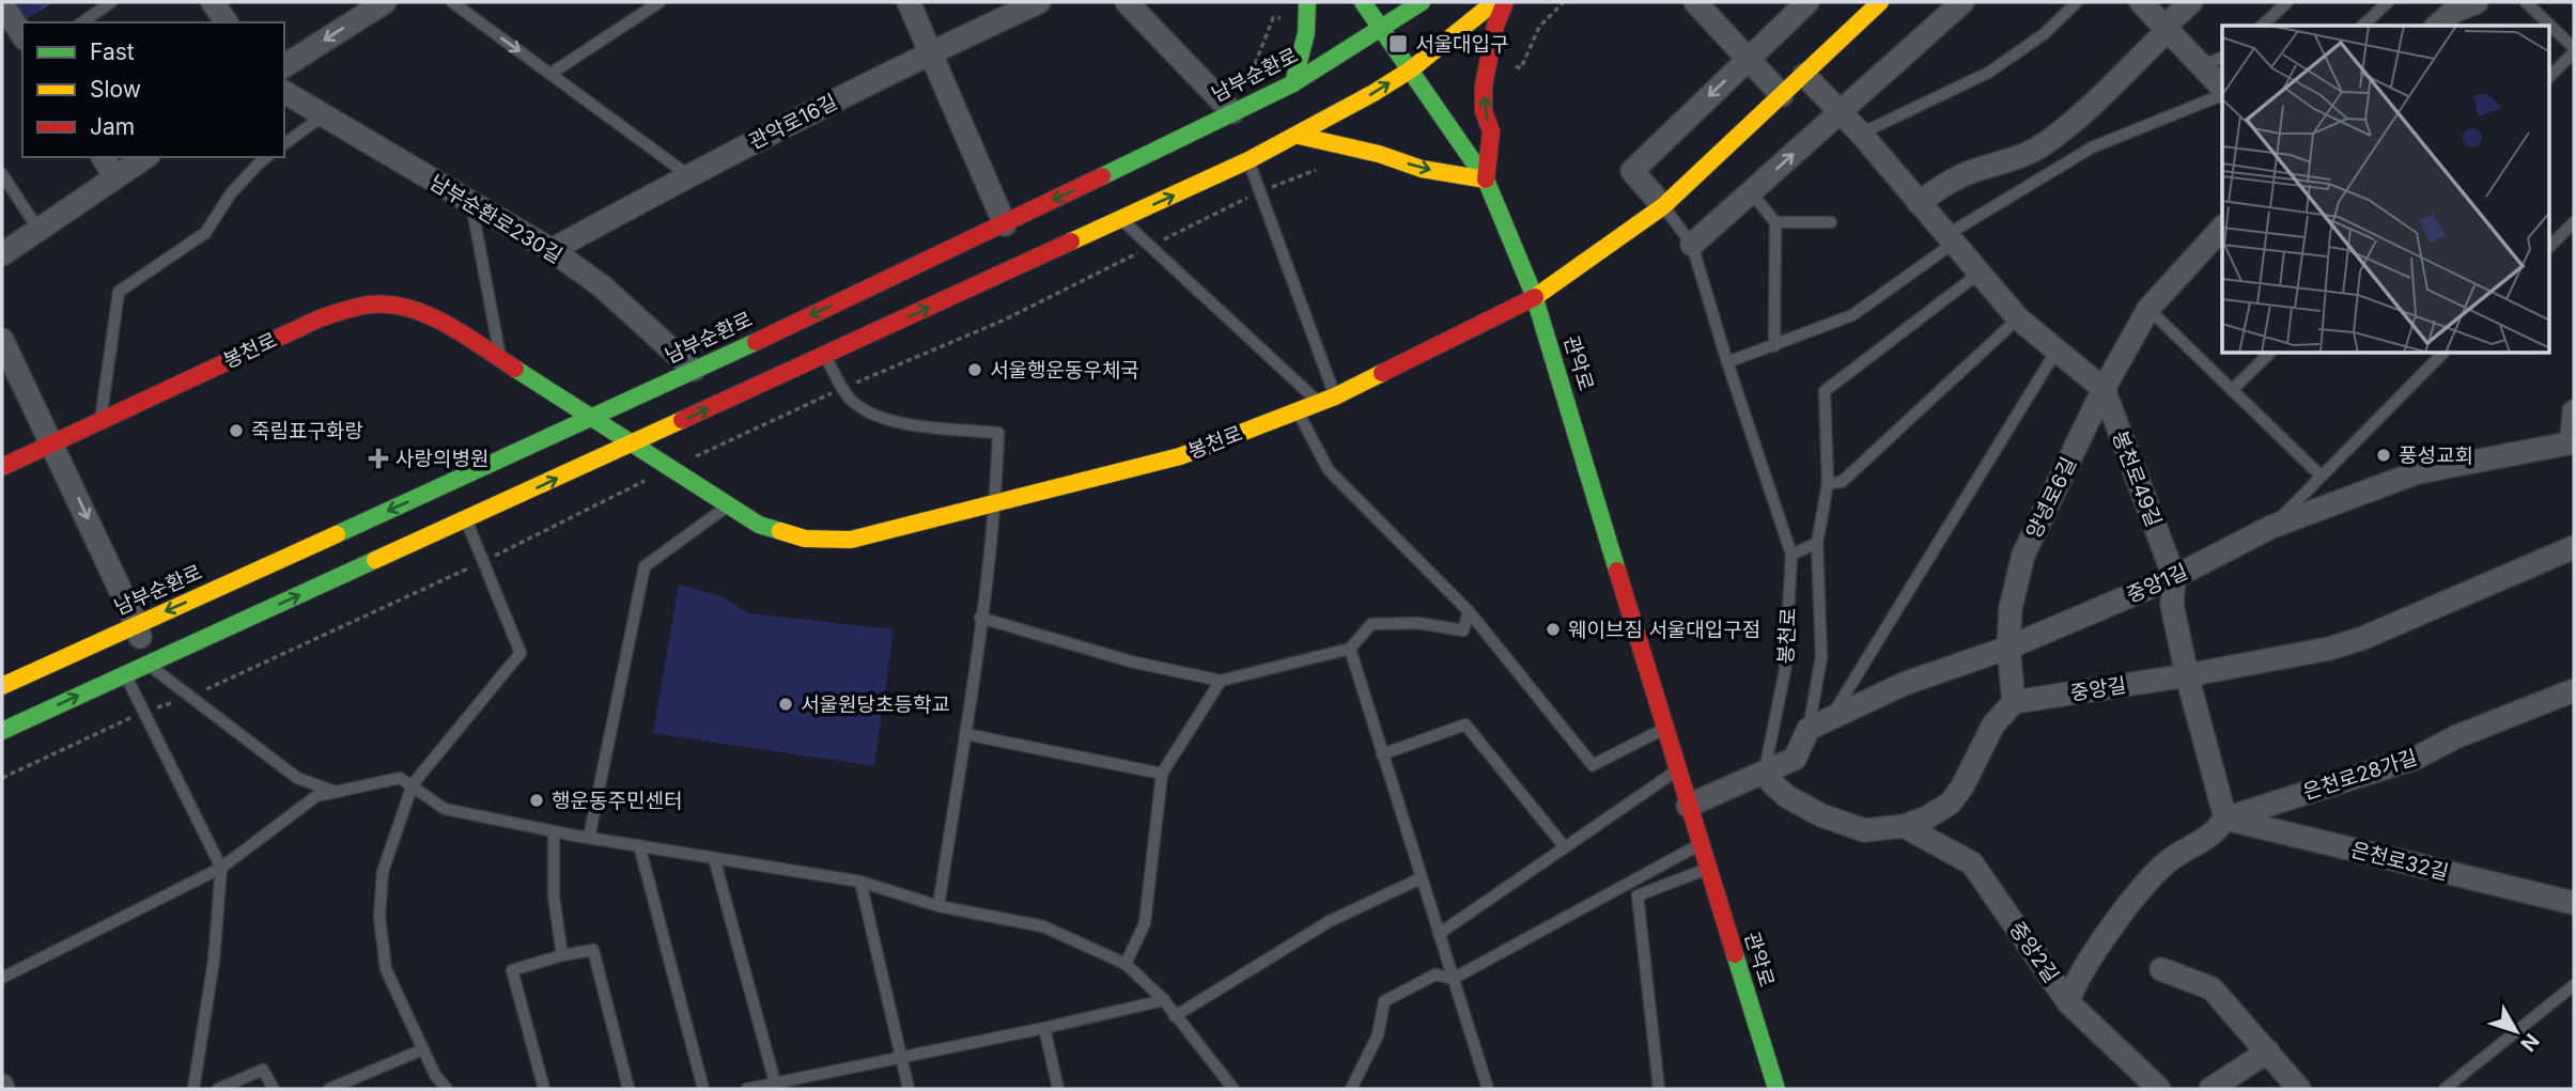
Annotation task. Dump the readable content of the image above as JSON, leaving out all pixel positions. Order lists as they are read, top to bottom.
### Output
{
  "streets": {
    "main road": ["남부순환로", "봉천로", "관악로"],
    "street": [
      "관악로16길",
      "남부순환로230길",
      "봉천로49길",
      "양녕로6길",
      "중앙1길",
      "중앙길",
      "은천로28가길",
      "은천로32길",
      "중앙2길"
    ]
  },
  "crossings": [
    ["남부순환로", "남부순환로230길"],
    ["남부순환로", "봉천로"],
    ["남부순환로", "관악로"],
    ["관악로16길", "남부순환로230길"],
    ["봉천로", "관악로"],
    ["봉천로49길", "양녕로6길"],
    ["봉천로49길", "중앙1길"],
    ["봉천로49길", "중앙길"],
    ["양녕로6길", "중앙1길"],
    ["양녕로6길", "중앙길"],
    ["은천로28가길", "은천로32길"],
    ["은천로28가길", "중앙2길"]
  ],
  "places": {
    "transit": ["서울대입구"],
    "other": [
      "서울행운동우체국",
      "죽림표구화랑",
      "풍성교회",
      "웨이브짐 서울대입구점",
      "서울원당초등학교",
      "행운동주민센터"
    ],
    "health": ["사랑의병원"]
  },
  "legend": ["Fast", "Slow", "Jam"],
  "north": "bottom right"
}
